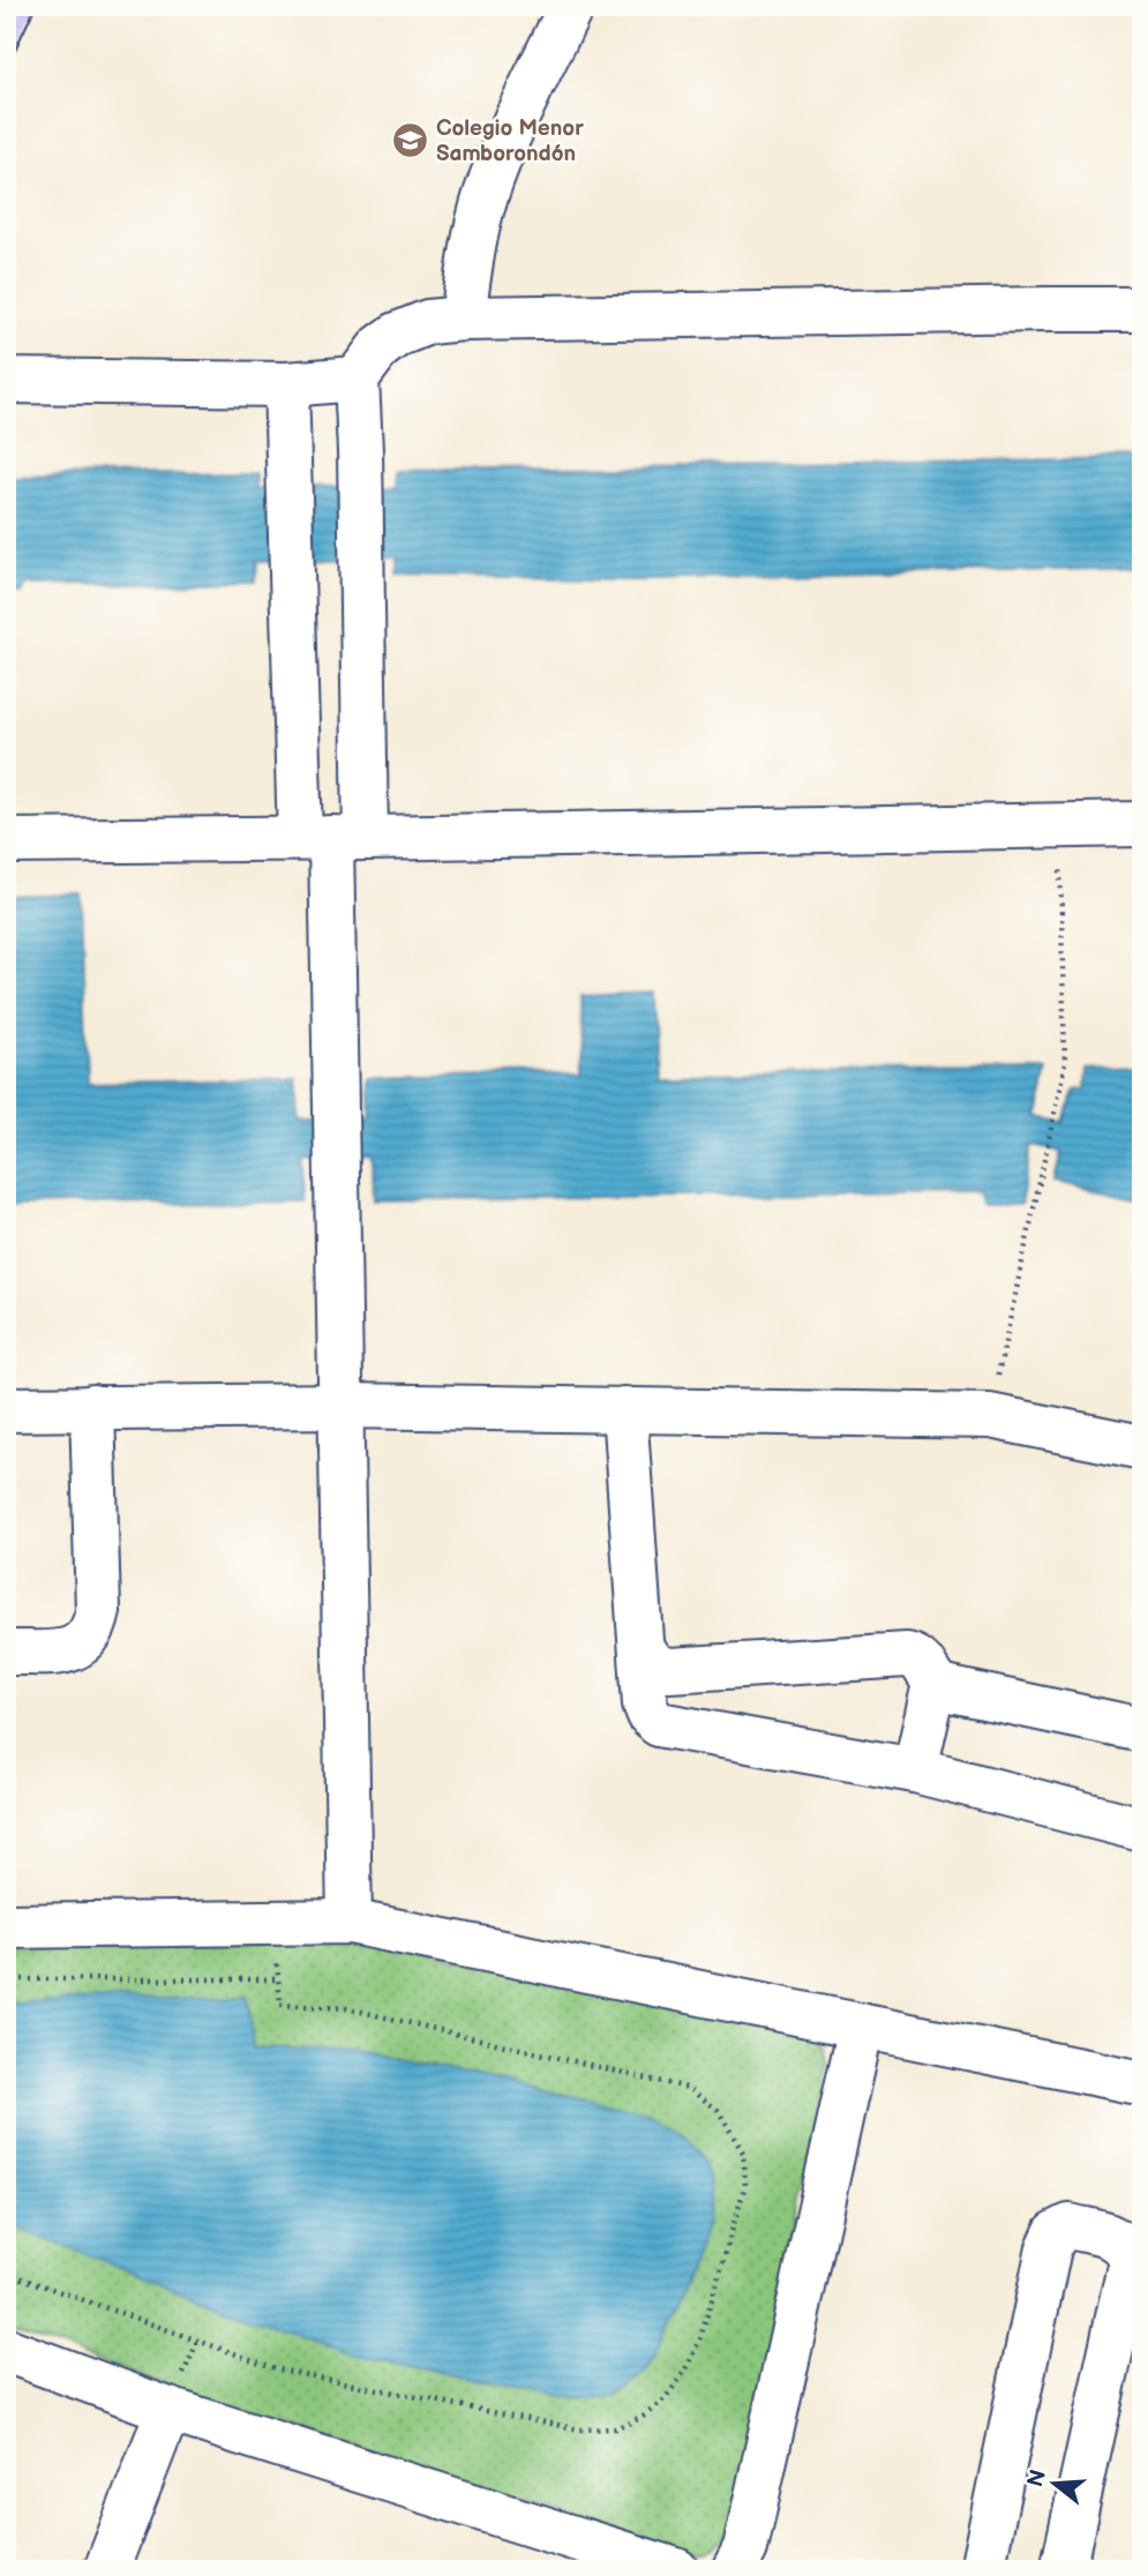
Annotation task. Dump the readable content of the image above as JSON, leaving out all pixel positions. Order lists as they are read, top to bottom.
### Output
{
  "places": {
    "school or university": ["Colegio Menor Samborondón"]
  },
  "north": "left"
}
